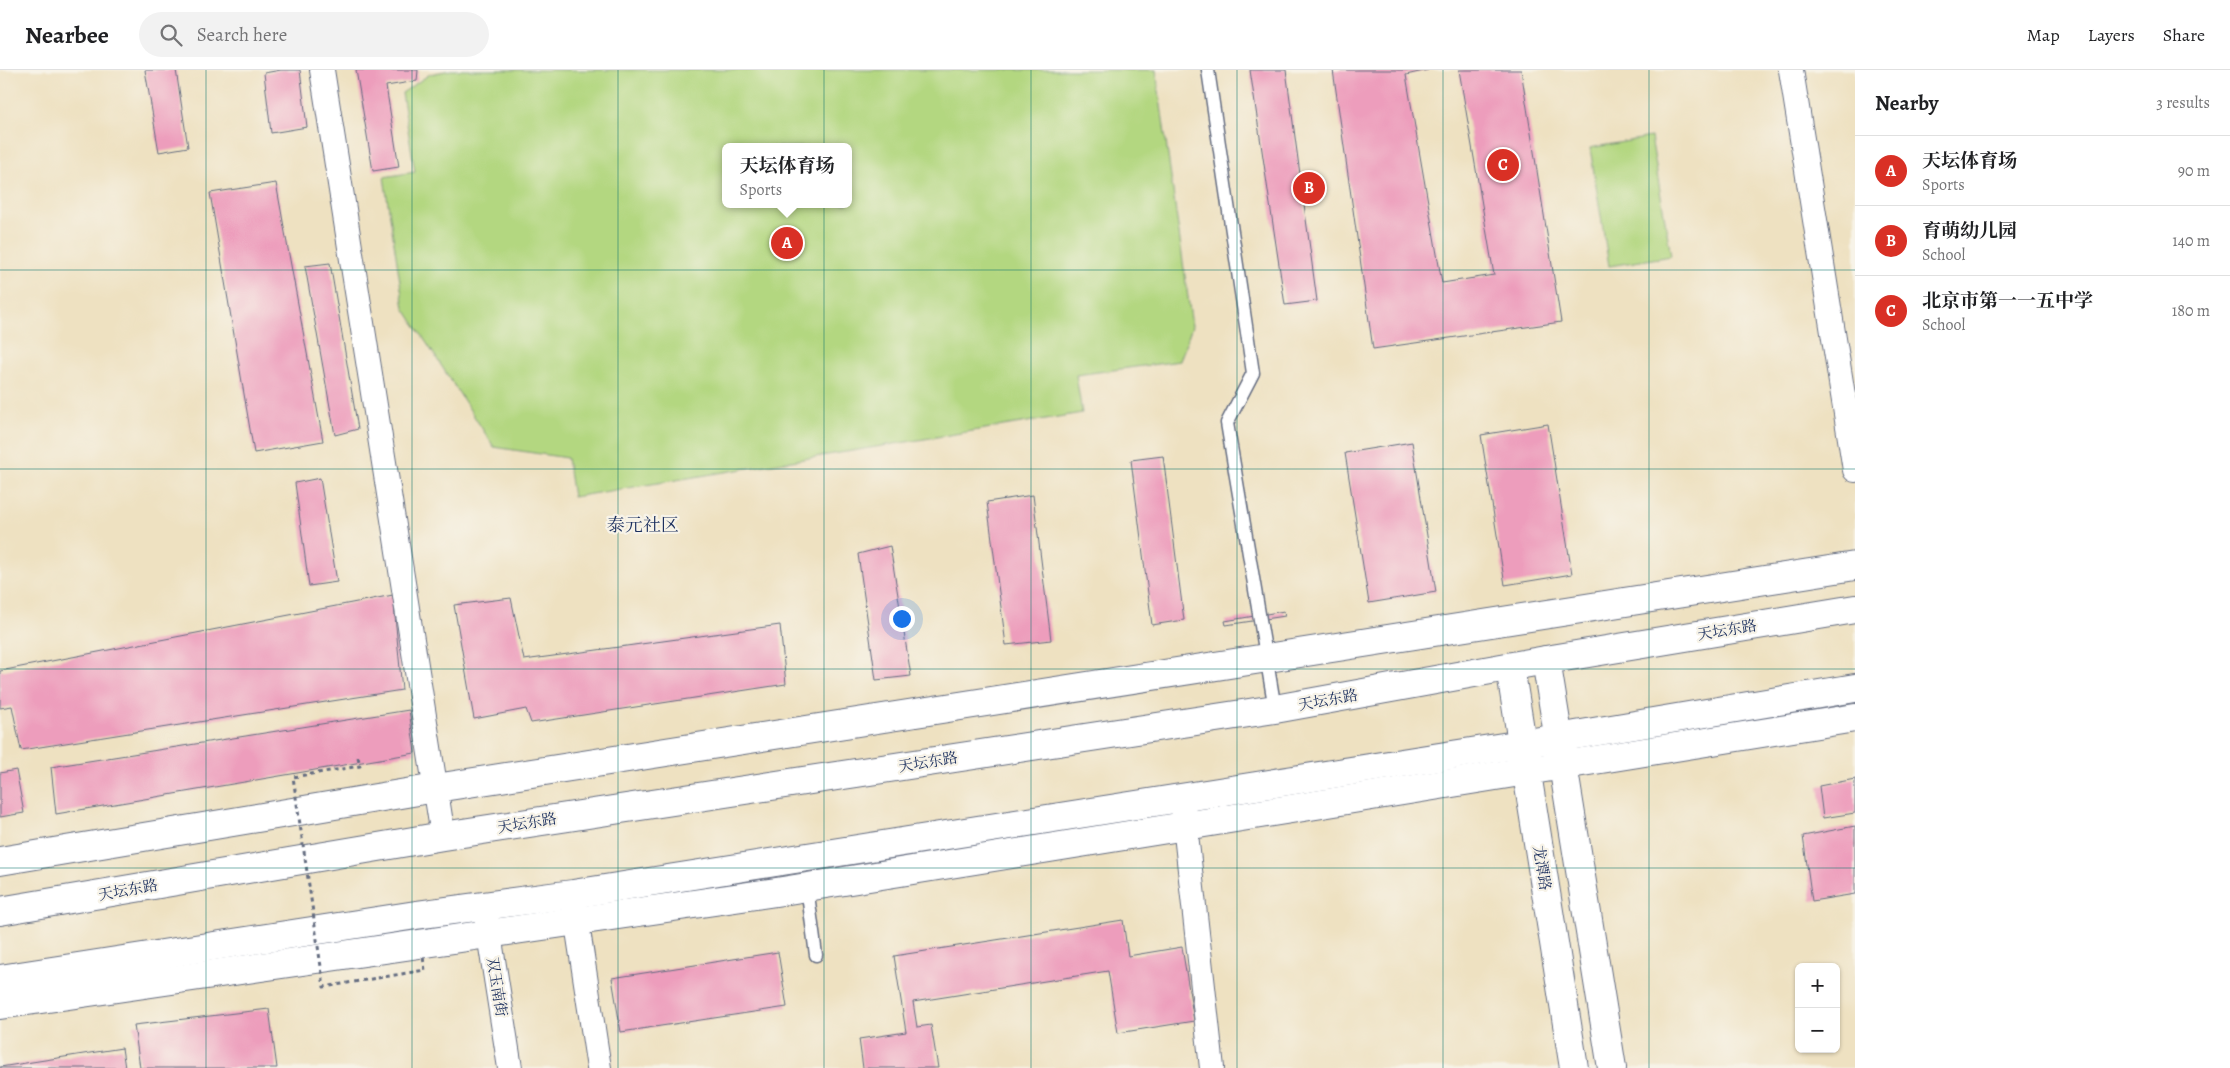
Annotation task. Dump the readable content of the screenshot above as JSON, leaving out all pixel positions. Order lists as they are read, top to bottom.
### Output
{
  "streets": {
    "street": ["天坛东路", "龙潭路", "双玉南街"]
  },
  "crossings": [
    ["天坛东路", "龙潭路"]
  ],
  "districts": ["泰元社区"],
  "page": {
    "header": "Nearbee",
    "search": "Search here",
    "nav": ["Map", "Layers", "Share"],
    "heading": ["Nearby", "3 results"],
    "list": [
      {
        "mark": "A",
        "name": "天坛体育场",
        "note": "Sports",
        "value": "90 m"
      },
      {
        "mark": "B",
        "name": "育萌幼儿园",
        "note": "School",
        "value": "140 m"
      },
      {
        "mark": "C",
        "name": "北京市第一一五中学",
        "note": "School",
        "value": "180 m"
      }
    ],
    "popup": ["天坛体育场", "Sports"],
    "pins": ["C", "B", "A"],
    "map_buttons": ["+", "−"]
  }
}
